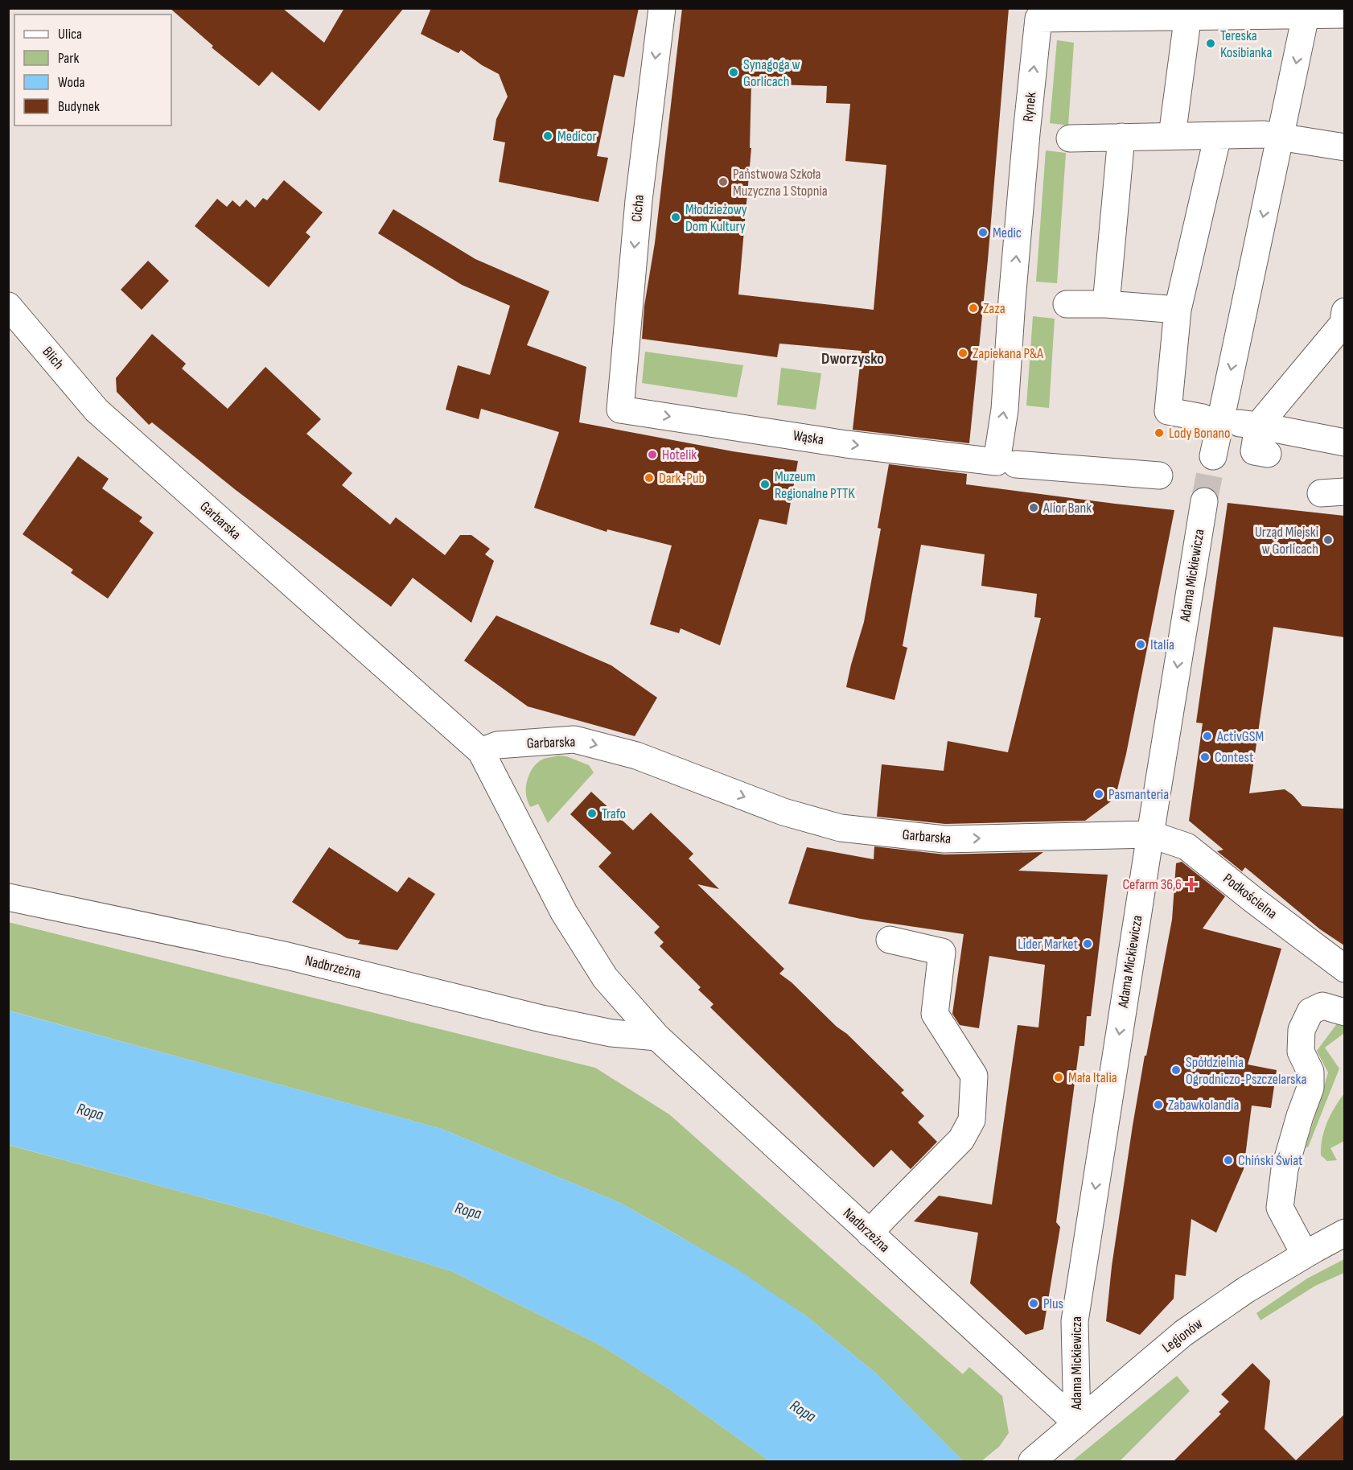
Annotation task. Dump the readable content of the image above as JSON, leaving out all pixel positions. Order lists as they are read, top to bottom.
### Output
{
  "streets": {
    "street": [
      "Rynek",
      "Cicha",
      "Blich",
      "Wąska",
      "Garbarska",
      "Adama Mickiewicza",
      "Podkościelna",
      "Nadbrzeżna",
      "Legionów"
    ]
  },
  "crossings": [
    ["Rynek", "Wąska"],
    ["Cicha", "Wąska"],
    ["Blich", "Garbarska"],
    ["Garbarska", "Adama Mickiewicza"],
    ["Garbarska", "Podkościelna"],
    ["Garbarska", "Nadbrzeżna"],
    ["Adama Mickiewicza", "Podkościelna"],
    ["Adama Mickiewicza", "Nadbrzeżna"],
    ["Adama Mickiewicza", "Legionów"],
    ["Nadbrzeżna", "Legionów"]
  ],
  "one_way": [
    "Cicha",
    "Wąska",
    "Garbarska",
    "Adama Mickiewicza"
  ],
  "districts": ["Dworzysko"],
  "water": ["Ropa"],
  "places": {
    "other": [
      "Tereska Kosibianka",
      "Synagoga w Gorlicach",
      "Medicor",
      "Państwowa Szkoła Muzyczna 1 Stopnia",
      "Młodzieżowy Dom Kultury",
      "Medic",
      "Zaza",
      "Zapiekana P&A",
      "Lody Bonano",
      "Hotelik",
      "Dark-Pub",
      "Muzeum Regionalne PTTK",
      "Alior Bank",
      "Urząd Miejski w Gorlicach",
      "Italia",
      "ActivGSM",
      "Contest",
      "Pasmanteria",
      "Trafo",
      "Lider Market",
      "Spółdzielnia Ogrodniczo-Pszczelarska",
      "Mała Italia",
      "Zabawkolandia",
      "Chiński Świat",
      "Plus"
    ],
    "health": ["Cefarm 36,6"]
  },
  "legend": [
    "Ulica",
    "Park",
    "Woda",
    "Budynek"
  ]
}
